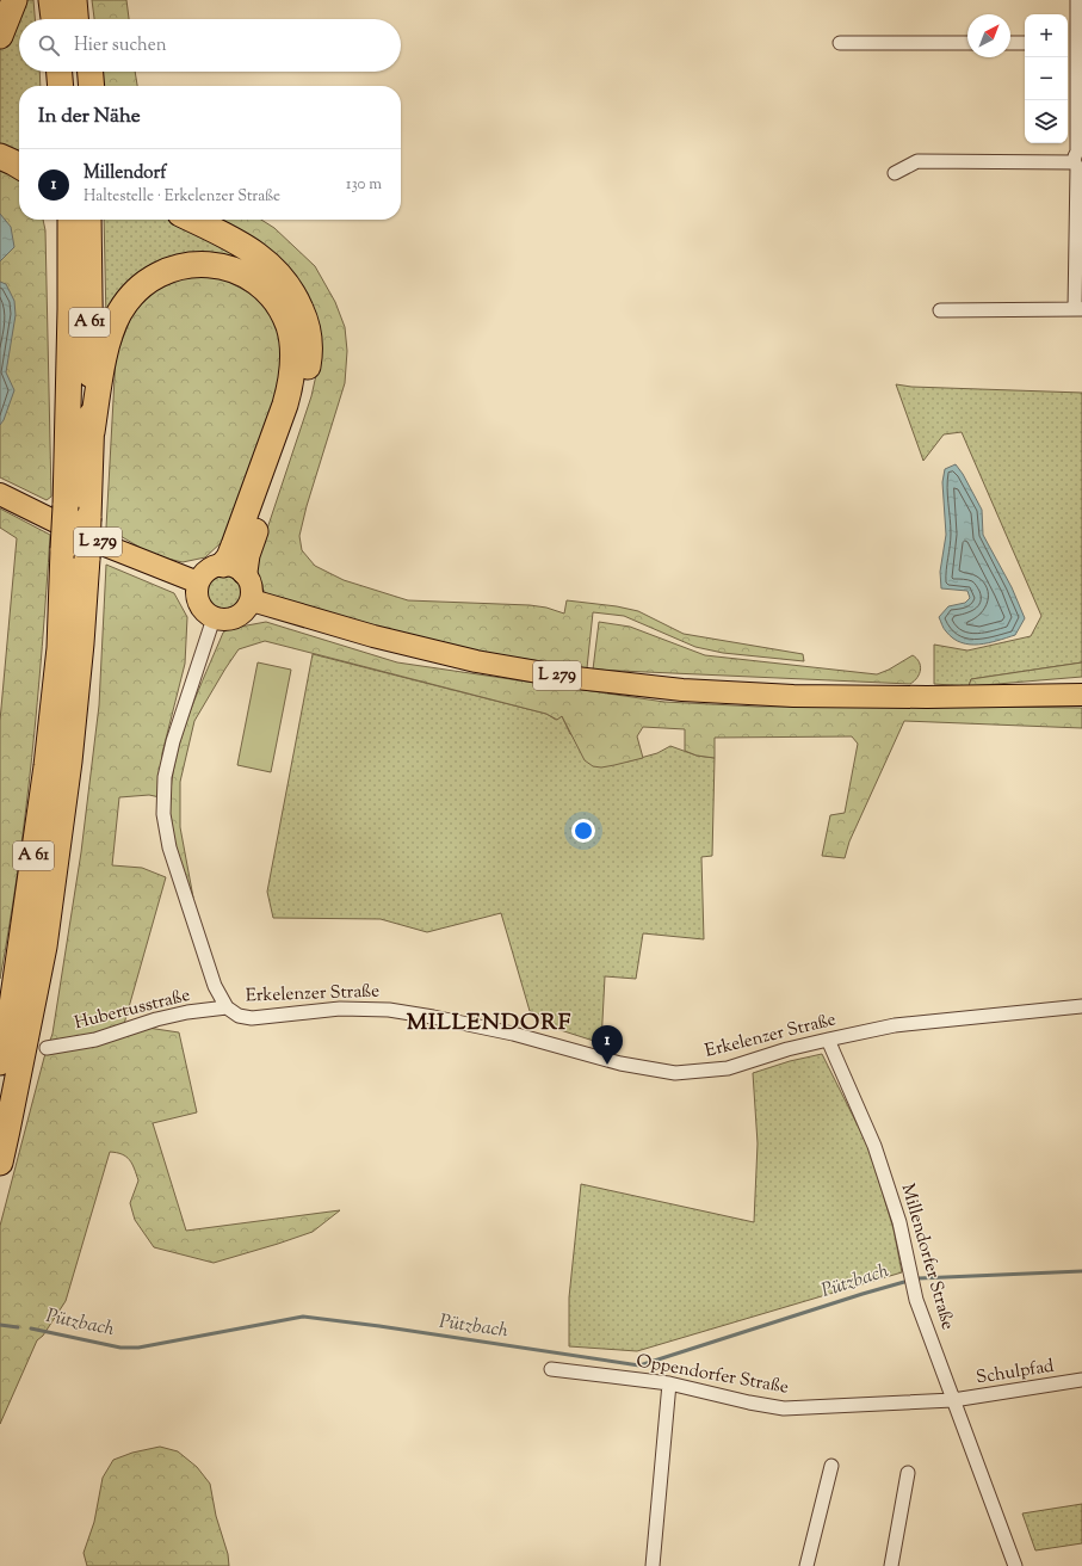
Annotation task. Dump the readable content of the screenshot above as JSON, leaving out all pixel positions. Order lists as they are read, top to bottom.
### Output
{
  "streets": {
    "highway": ["A 61"],
    "main road": ["L 279"],
    "street": [
      "Erkelenzer Straße",
      "Hubertusstraße",
      "Millendorfer Straße",
      "Schulpfad",
      "Oppendorfer Straße"
    ]
  },
  "crossings": [
    ["L 279", "Erkelenzer Straße"],
    ["Erkelenzer Straße", "Hubertusstraße"],
    ["Erkelenzer Straße", "Millendorfer Straße"],
    ["Millendorfer Straße", "Schulpfad"],
    ["Millendorfer Straße", "Oppendorfer Straße"],
    ["Schulpfad", "Oppendorfer Straße"]
  ],
  "districts": ["MILLENDORF"],
  "water": ["Pützbach"],
  "north": "top right",
  "page": {
    "map_buttons": ["+", "−"],
    "search": "Hier suchen",
    "heading": "In der Nähe",
    "list": [
      {
        "mark": "1",
        "name": "Millendorf",
        "note": "Haltestelle · Erkelenzer Straße",
        "value": "130 m"
      }
    ],
    "pins": "1"
  }
}
